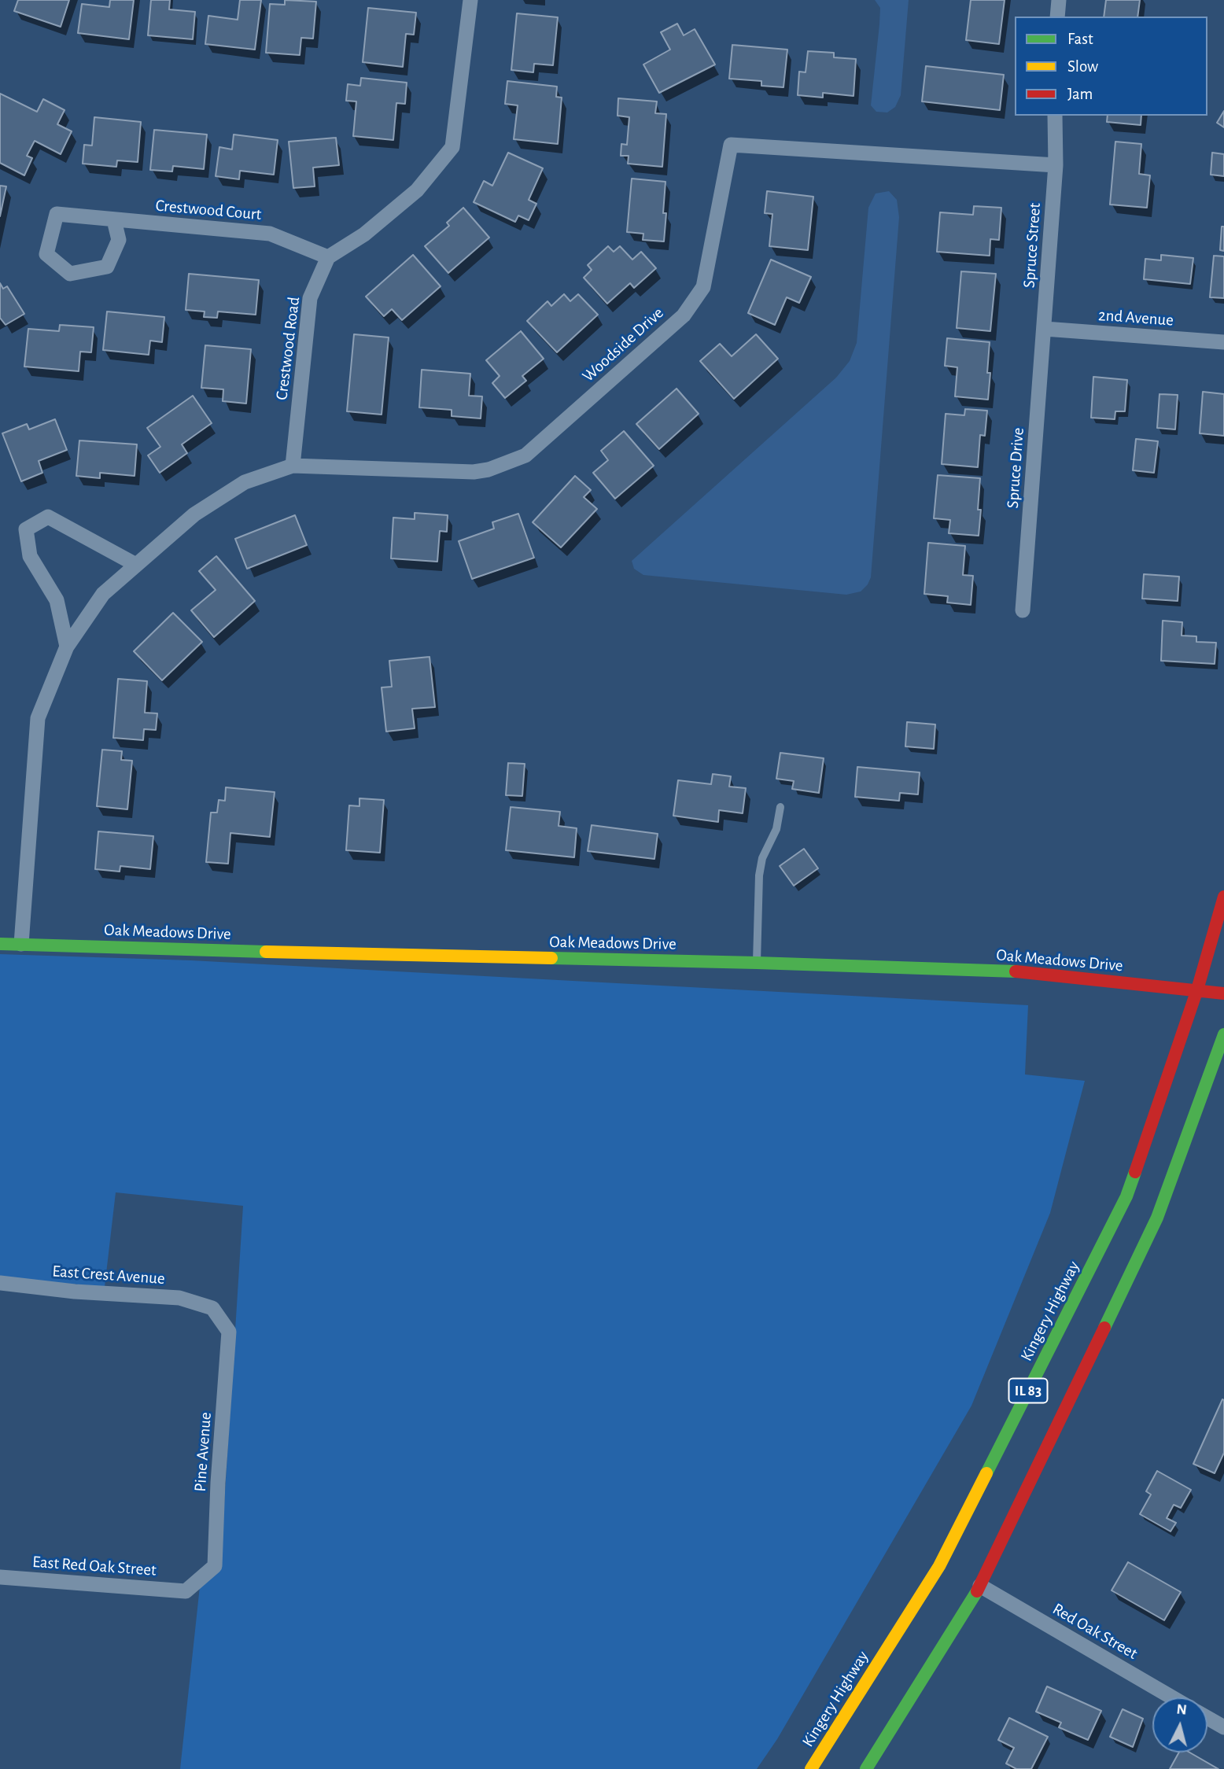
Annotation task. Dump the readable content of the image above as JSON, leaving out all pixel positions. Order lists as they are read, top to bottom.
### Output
{
  "streets": {
    "main road": ["Oak Meadows Drive", "Kingery Highway", "IL 83"],
    "street": [
      "Crestwood Court",
      "Spruce Street",
      "2nd Avenue",
      "Woodside Drive",
      "Crestwood Road",
      "Spruce Drive",
      "East Crest Avenue",
      "Pine Avenue",
      "East Red Oak Street",
      "Red Oak Street"
    ]
  },
  "crossings": [
    ["Crestwood Court", "Crestwood Road"],
    ["Spruce Street", "2nd Avenue"],
    ["Spruce Street", "Woodside Drive"],
    ["Spruce Street", "Spruce Drive"],
    ["2nd Avenue", "Spruce Drive"],
    ["Woodside Drive", "Crestwood Road"],
    ["Woodside Drive", "Oak Meadows Drive"],
    ["Oak Meadows Drive", "Kingery Highway"],
    ["East Crest Avenue", "Pine Avenue"],
    ["IL 83", "Red Oak Street"],
    ["Pine Avenue", "East Red Oak Street"]
  ],
  "legend": ["Fast", "Slow", "Jam"],
  "north": "top"
}
